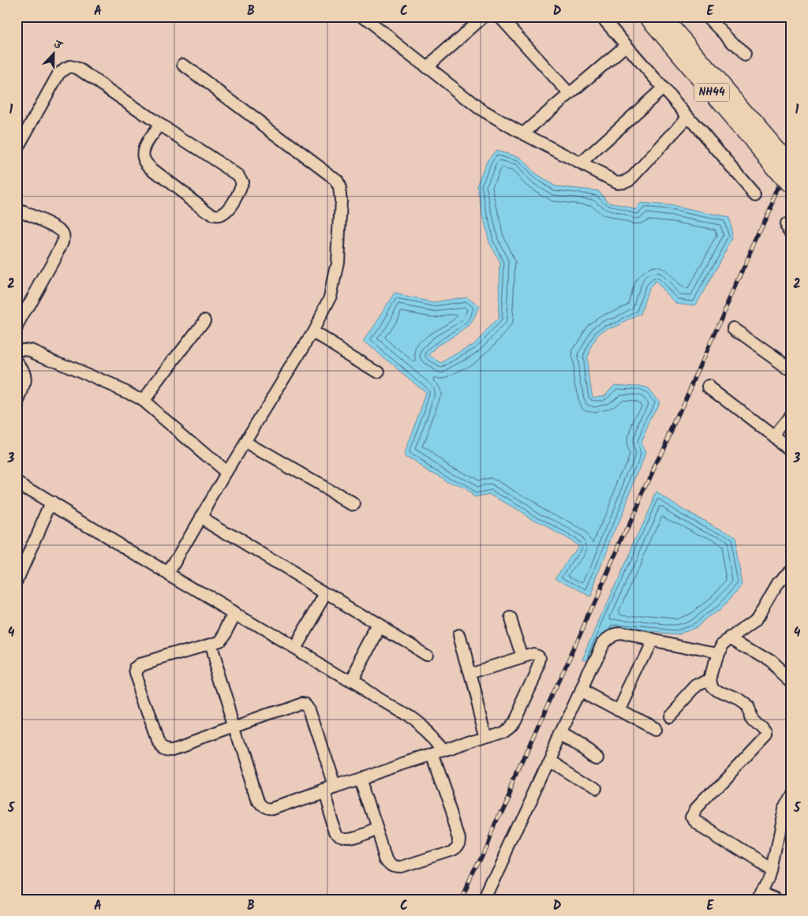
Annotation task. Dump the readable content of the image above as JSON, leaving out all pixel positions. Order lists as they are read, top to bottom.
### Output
{
  "streets": {
    "highway": ["NH44"]
  },
  "north": "top",
  "grid": {
    "columns": [
      "A",
      "B",
      "C",
      "D",
      "E"
    ],
    "rows": [
      "1",
      "2",
      "3",
      "4",
      "5"
    ]
  }
}
